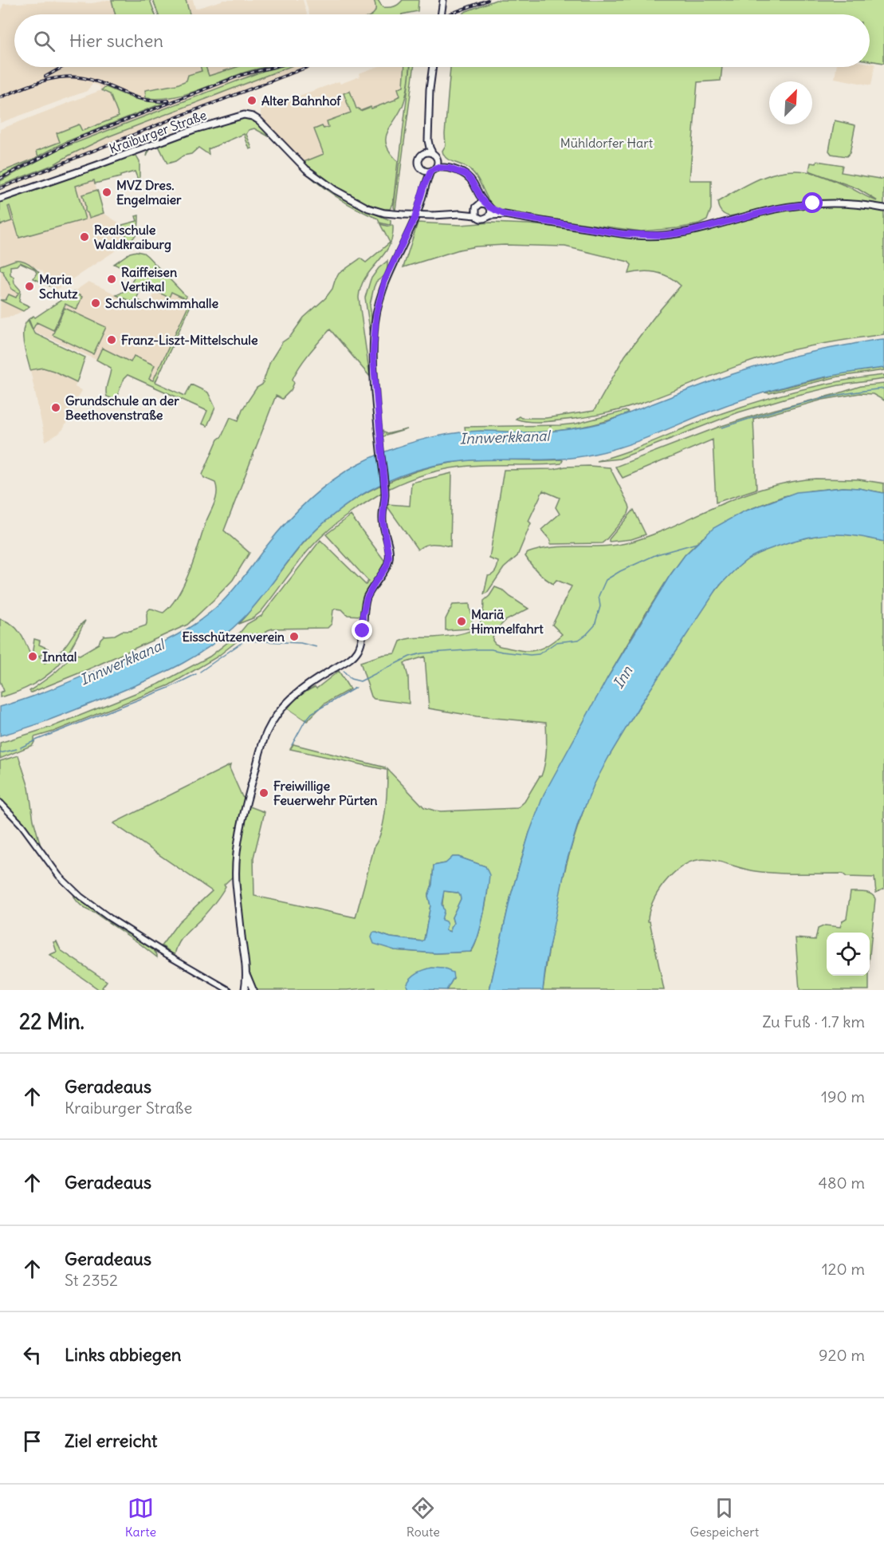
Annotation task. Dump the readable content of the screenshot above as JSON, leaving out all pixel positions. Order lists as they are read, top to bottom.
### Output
{
  "streets": {
    "main road": ["Kraiburger Straße"]
  },
  "water": ["Innwerkkanal", "Inn"],
  "parks": ["Mühldorfer Hart"],
  "places": [
    "Alter Bahnhof",
    "MVZ Dres. Engelmaier",
    "Realschule Waldkraiburg",
    "Raiffeisen Vertikal",
    "Maria Schutz",
    "Schulschwimmhalle",
    "Franz-Liszt-Mittelschule",
    "Grundschule an der Beethovenstraße",
    "Mariä Himmelfahrt",
    "Eisschützenverein",
    "Inntal",
    "Freiwillige Feuerwehr Pürten"
  ],
  "north": "top right",
  "page": {
    "search": "Hier suchen",
    "heading": ["22 Min.", "Zu Fuß · 1.7 km"],
    "list": [
      ["Geradeaus", "Kraiburger Straße", "190 m"],
      ["Geradeaus", "480 m"],
      ["Geradeaus", "St 2352", "120 m"],
      ["Links abbiegen", "920 m"],
      "Ziel erreicht"
    ],
    "nav": ["Karte", "Route", "Gespeichert"]
  }
}
